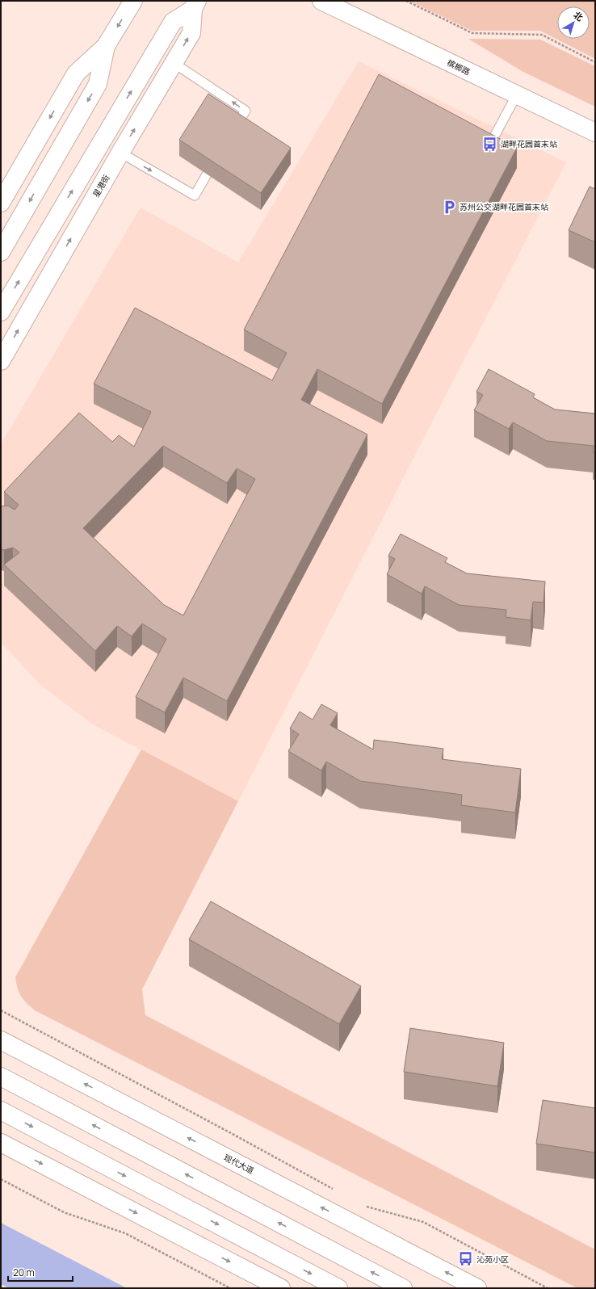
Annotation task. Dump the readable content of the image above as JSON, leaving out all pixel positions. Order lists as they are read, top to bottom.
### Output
{
  "streets": {
    "main road": ["槟榔路", "星港街", "现代大道"]
  },
  "places": {
    "bus stop": ["湖畔花园首末站", "沁苑小区"],
    "parking": ["苏州公交湖畔花园首末站"]
  },
  "scale_bar": "20 m",
  "north": "top right"
}
